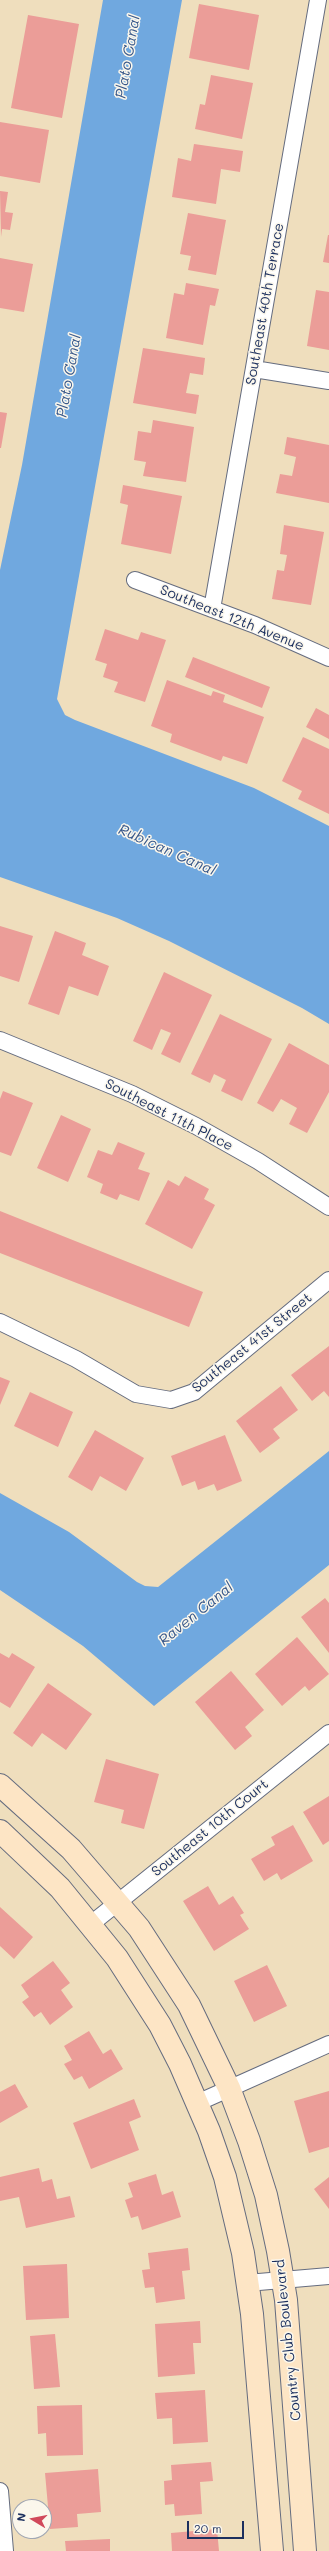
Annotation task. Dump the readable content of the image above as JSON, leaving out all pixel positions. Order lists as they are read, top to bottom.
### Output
{
  "streets": {
    "main road": ["Country Club Boulevard"],
    "street": [
      "Southeast 40th Terrace",
      "Southeast 12th Avenue",
      "Southeast 11th Place",
      "Southeast 41st Street",
      "Southeast 10th Court"
    ]
  },
  "crossings": [
    ["Southeast 40th Terrace", "Southeast 12th Avenue"],
    ["Southeast 10th Court", "Country Club Boulevard"]
  ],
  "water": ["Plato Canal", "Rubican Canal", "Raven Canal"],
  "scale_bar": "20 m",
  "north": "left"
}
